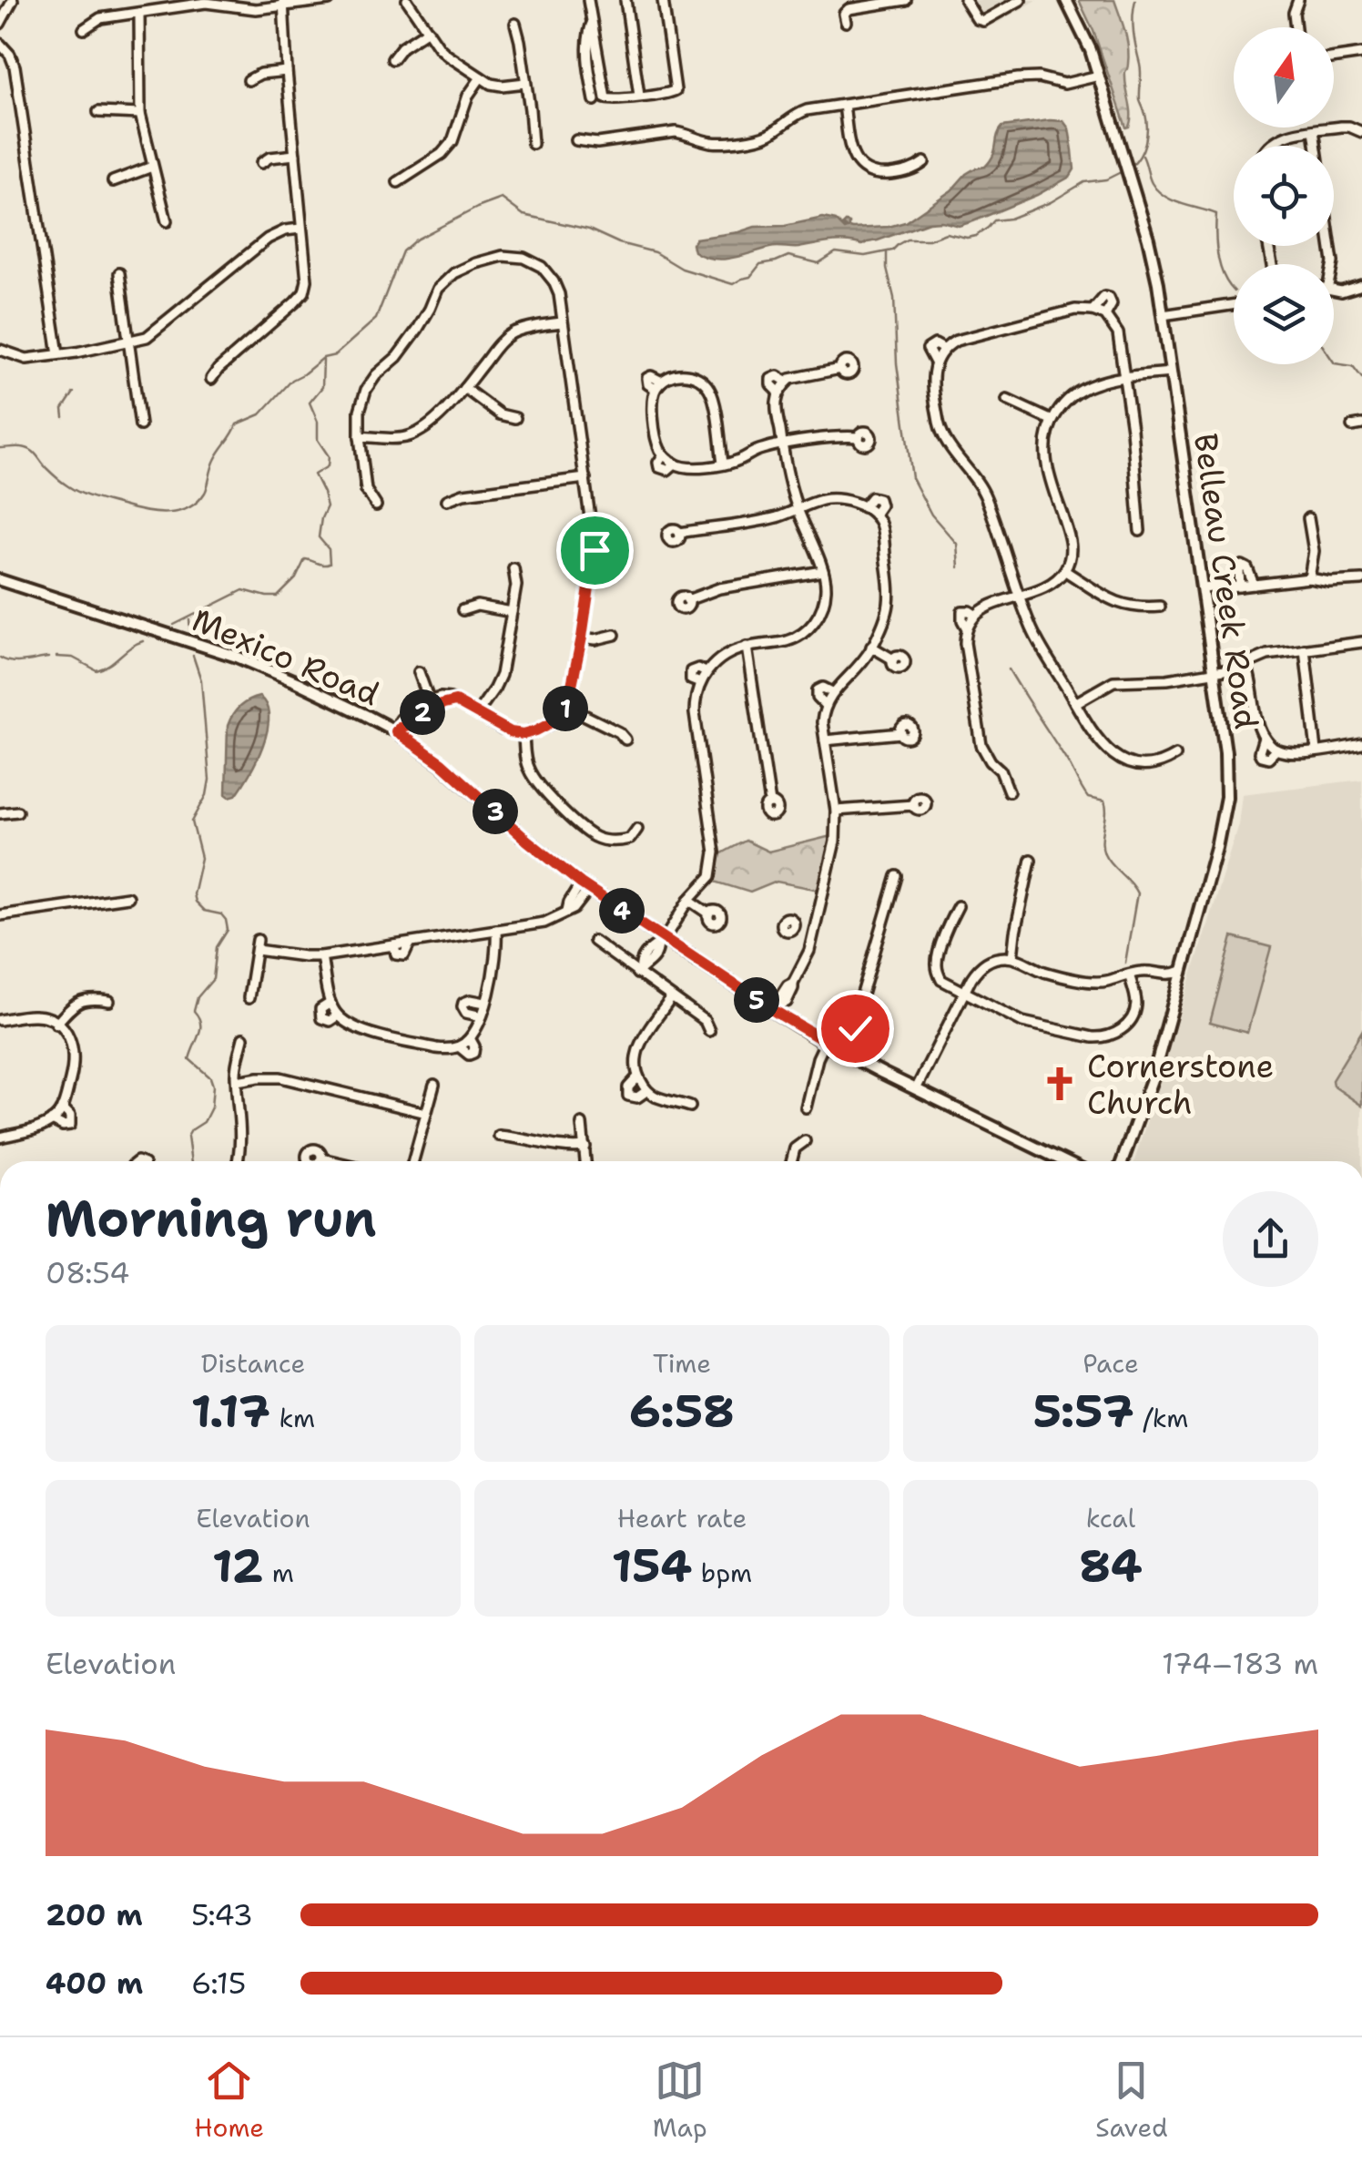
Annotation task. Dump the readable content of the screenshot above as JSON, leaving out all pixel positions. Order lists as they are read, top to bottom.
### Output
{
  "streets": {
    "main road": ["Belleau Creek Road", "Mexico Road"]
  },
  "places": {
    "church": ["Cornerstone Church"]
  },
  "north": "top",
  "page": {
    "pins": [
      "1",
      "2",
      "3",
      "4",
      "5"
    ],
    "heading": ["Morning run", "08:54"],
    "stats": [
      ["Distance", "1.17 km"],
      ["Time", "6:58"],
      ["Pace", "5:57 /km"],
      ["Elevation", "12 m"],
      ["Heart rate", "154 bpm"],
      ["kcal", "84"]
    ],
    "chart": ["Elevation", "174–183 m"],
    "list": [
      {
        "name": "200 m",
        "note": "5:43"
      },
      {
        "name": "400 m",
        "note": "6:15"
      }
    ],
    "tabs": ["Home", "Map", "Saved"]
  }
}
